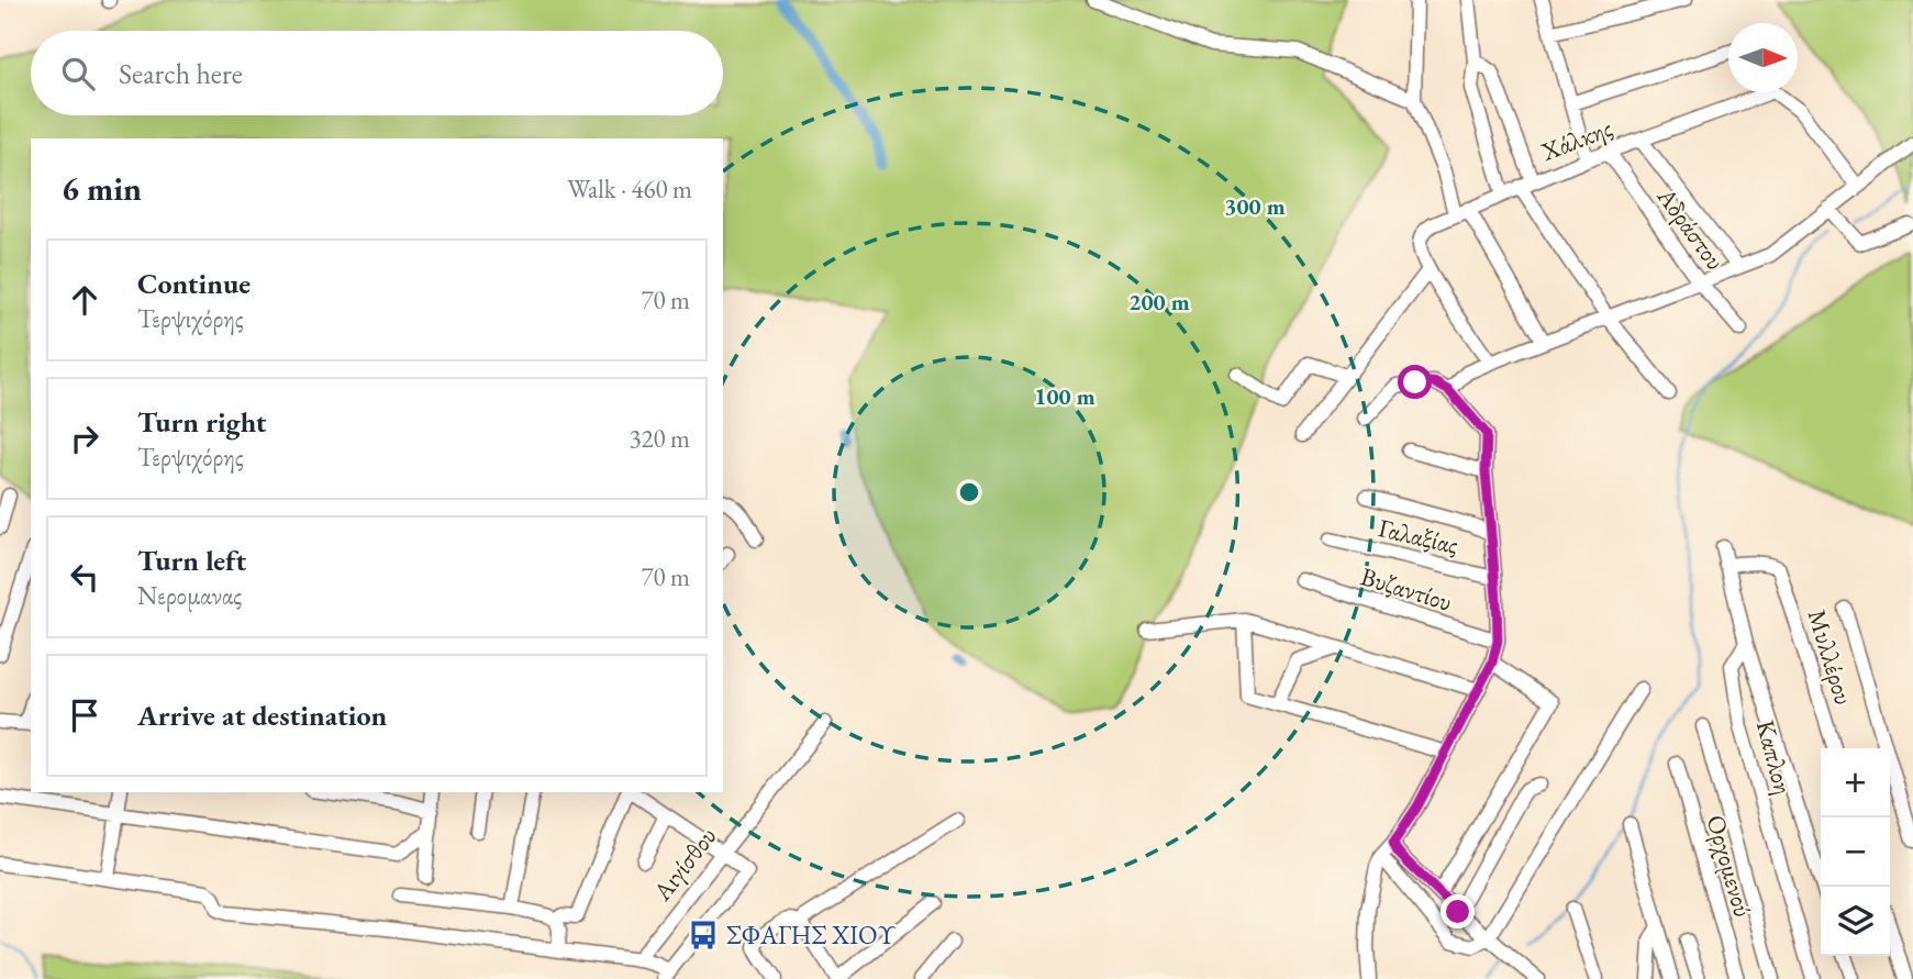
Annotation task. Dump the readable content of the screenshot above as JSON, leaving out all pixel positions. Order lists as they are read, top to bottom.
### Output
{
  "streets": {
    "street": [
      "Χάλκης",
      "Αδράστου",
      "Γαλαξίας",
      "Βυζαντίου",
      "Μυλλέρου",
      "Καπλοη",
      "Αιγίσθου",
      "Ορχομενού"
    ]
  },
  "crossings": [
    ["Χάλκης", "Αδράστου"]
  ],
  "places": {
    "bus stop": ["ΣΦΑΓΗΣ ΧΙΟΥ"]
  },
  "north": "right",
  "page": {
    "search": "Search here",
    "heading": ["6 min", "Walk · 460 m"],
    "list": [
      ["Continue", "Τερψιχόρης", "70 m"],
      ["Turn right", "Τερψιχόρης", "320 m"],
      ["Turn left", "Νερομανας", "70 m"],
      "Arrive at destination"
    ],
    "map_buttons": ["+", "−"]
  },
  "rings": ["300 m", "200 m", "100 m"]
}
